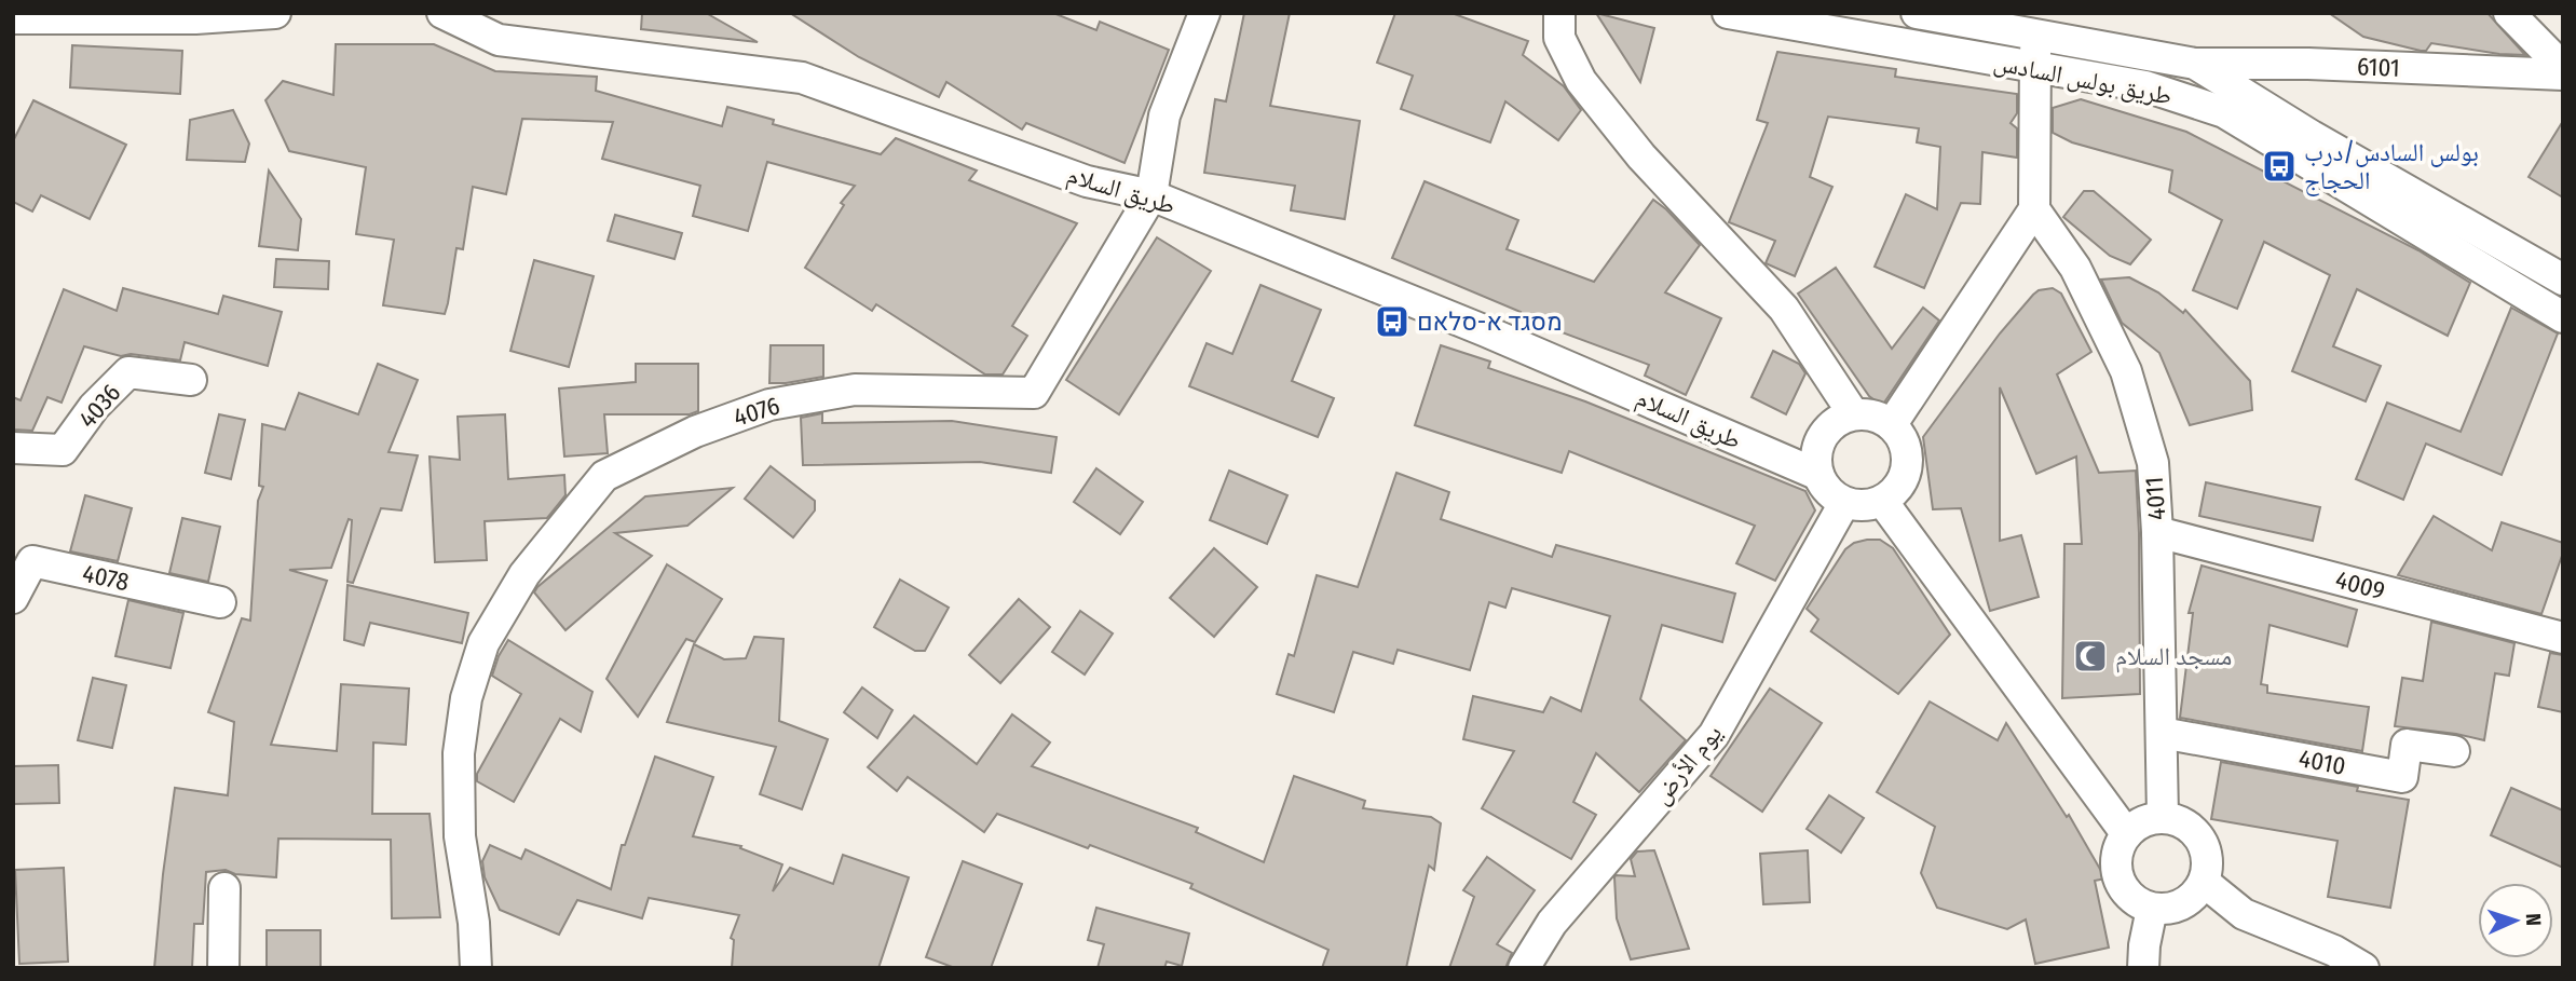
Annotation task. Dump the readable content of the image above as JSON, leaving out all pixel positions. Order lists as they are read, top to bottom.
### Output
{
  "streets": {
    "street": [
      "6101",
      "طريق بولس السادس",
      "طريق السلام",
      "4036",
      "4076",
      "4011",
      "4078",
      "4009",
      "4010",
      "يوم الأرض"
    ]
  },
  "crossings": [
    ["6101", "طريق بولس السادس"],
    ["طريق السلام", "4076"],
    ["طريق السلام", "يوم الأرض"],
    ["4011", "4009"],
    ["4011", "4010"]
  ],
  "places": {
    "bus stop": ["بولس السادس/درب الحجاج", "מסגד א-סלאם"],
    "mosque": ["مسجد السلام"]
  },
  "north": "right"
}
